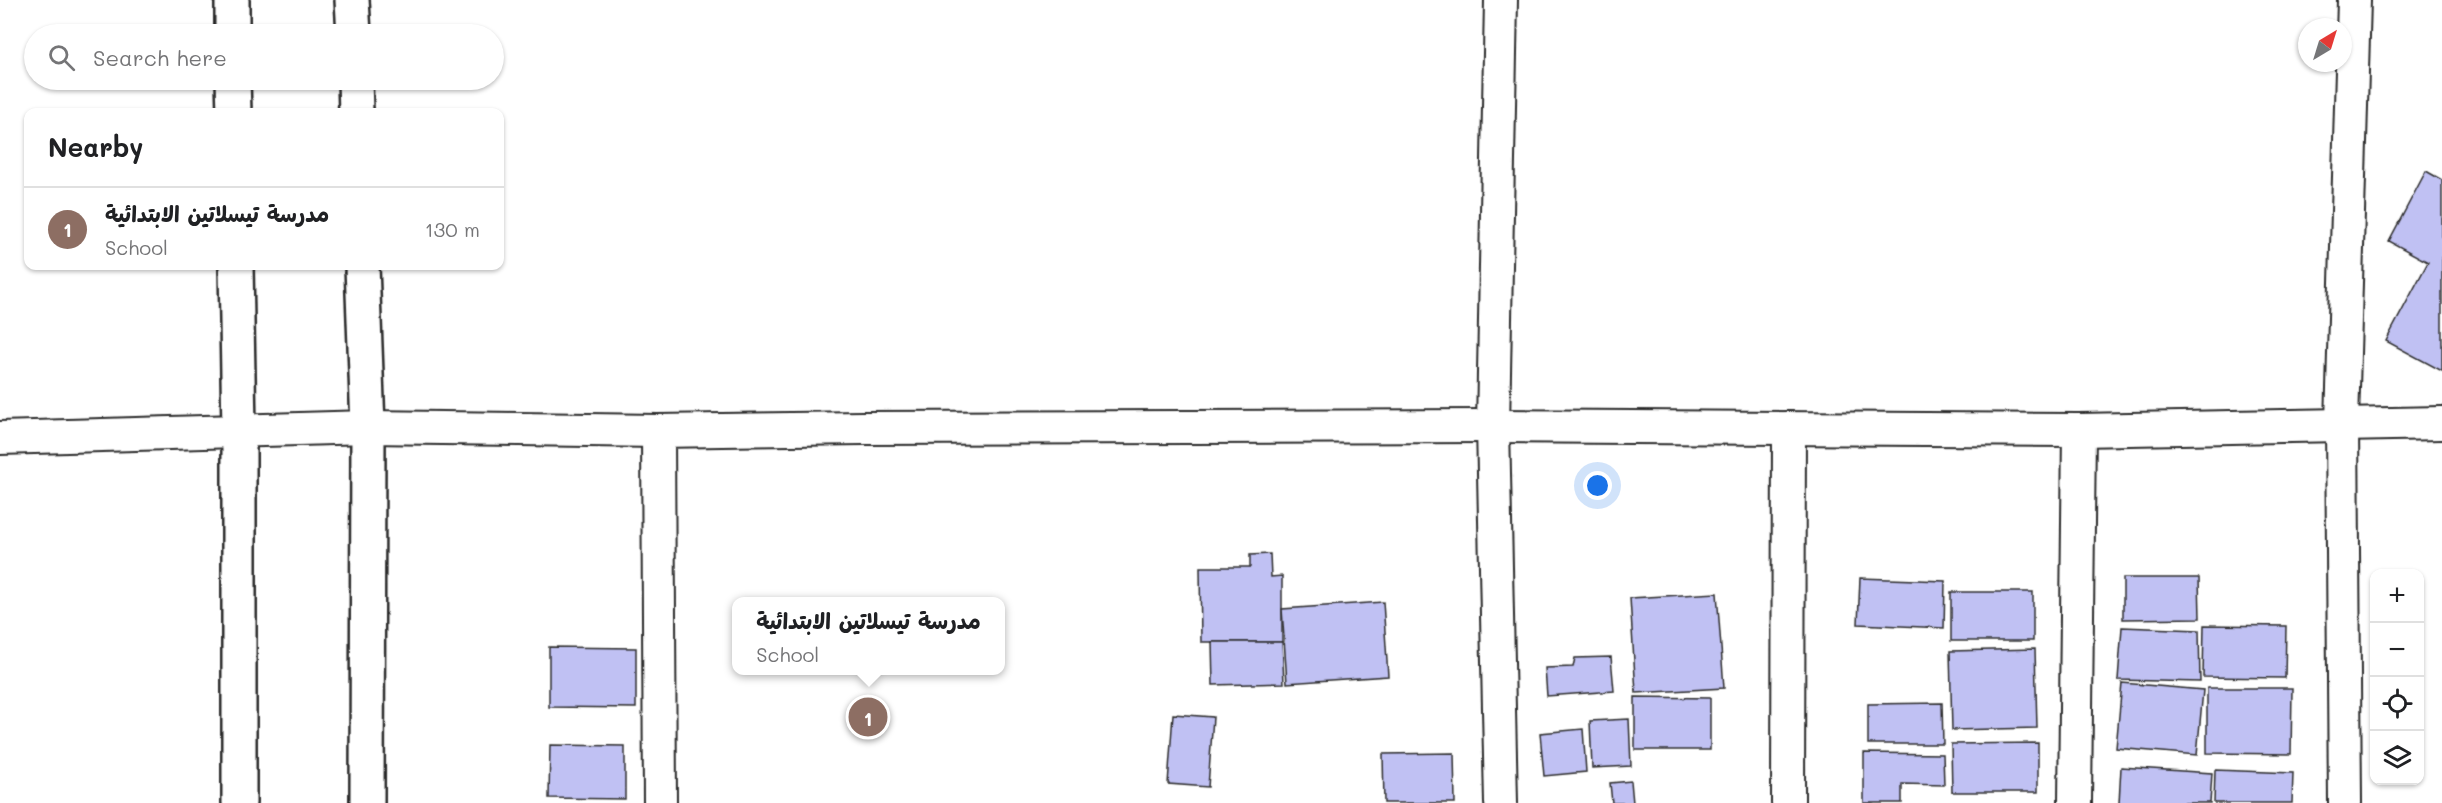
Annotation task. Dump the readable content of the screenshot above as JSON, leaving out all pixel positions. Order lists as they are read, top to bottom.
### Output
{
  "north": "top right",
  "page": {
    "search": "Search here",
    "heading": "Nearby",
    "list": [
      {
        "mark": "1",
        "name": "مدرسة تيسلاتين الابتدائية",
        "note": "School",
        "value": "130 m"
      }
    ],
    "map_buttons": ["+", "−"],
    "popup": ["مدرسة تيسلاتين الابتدائية", "School"],
    "pins": "1"
  }
}
